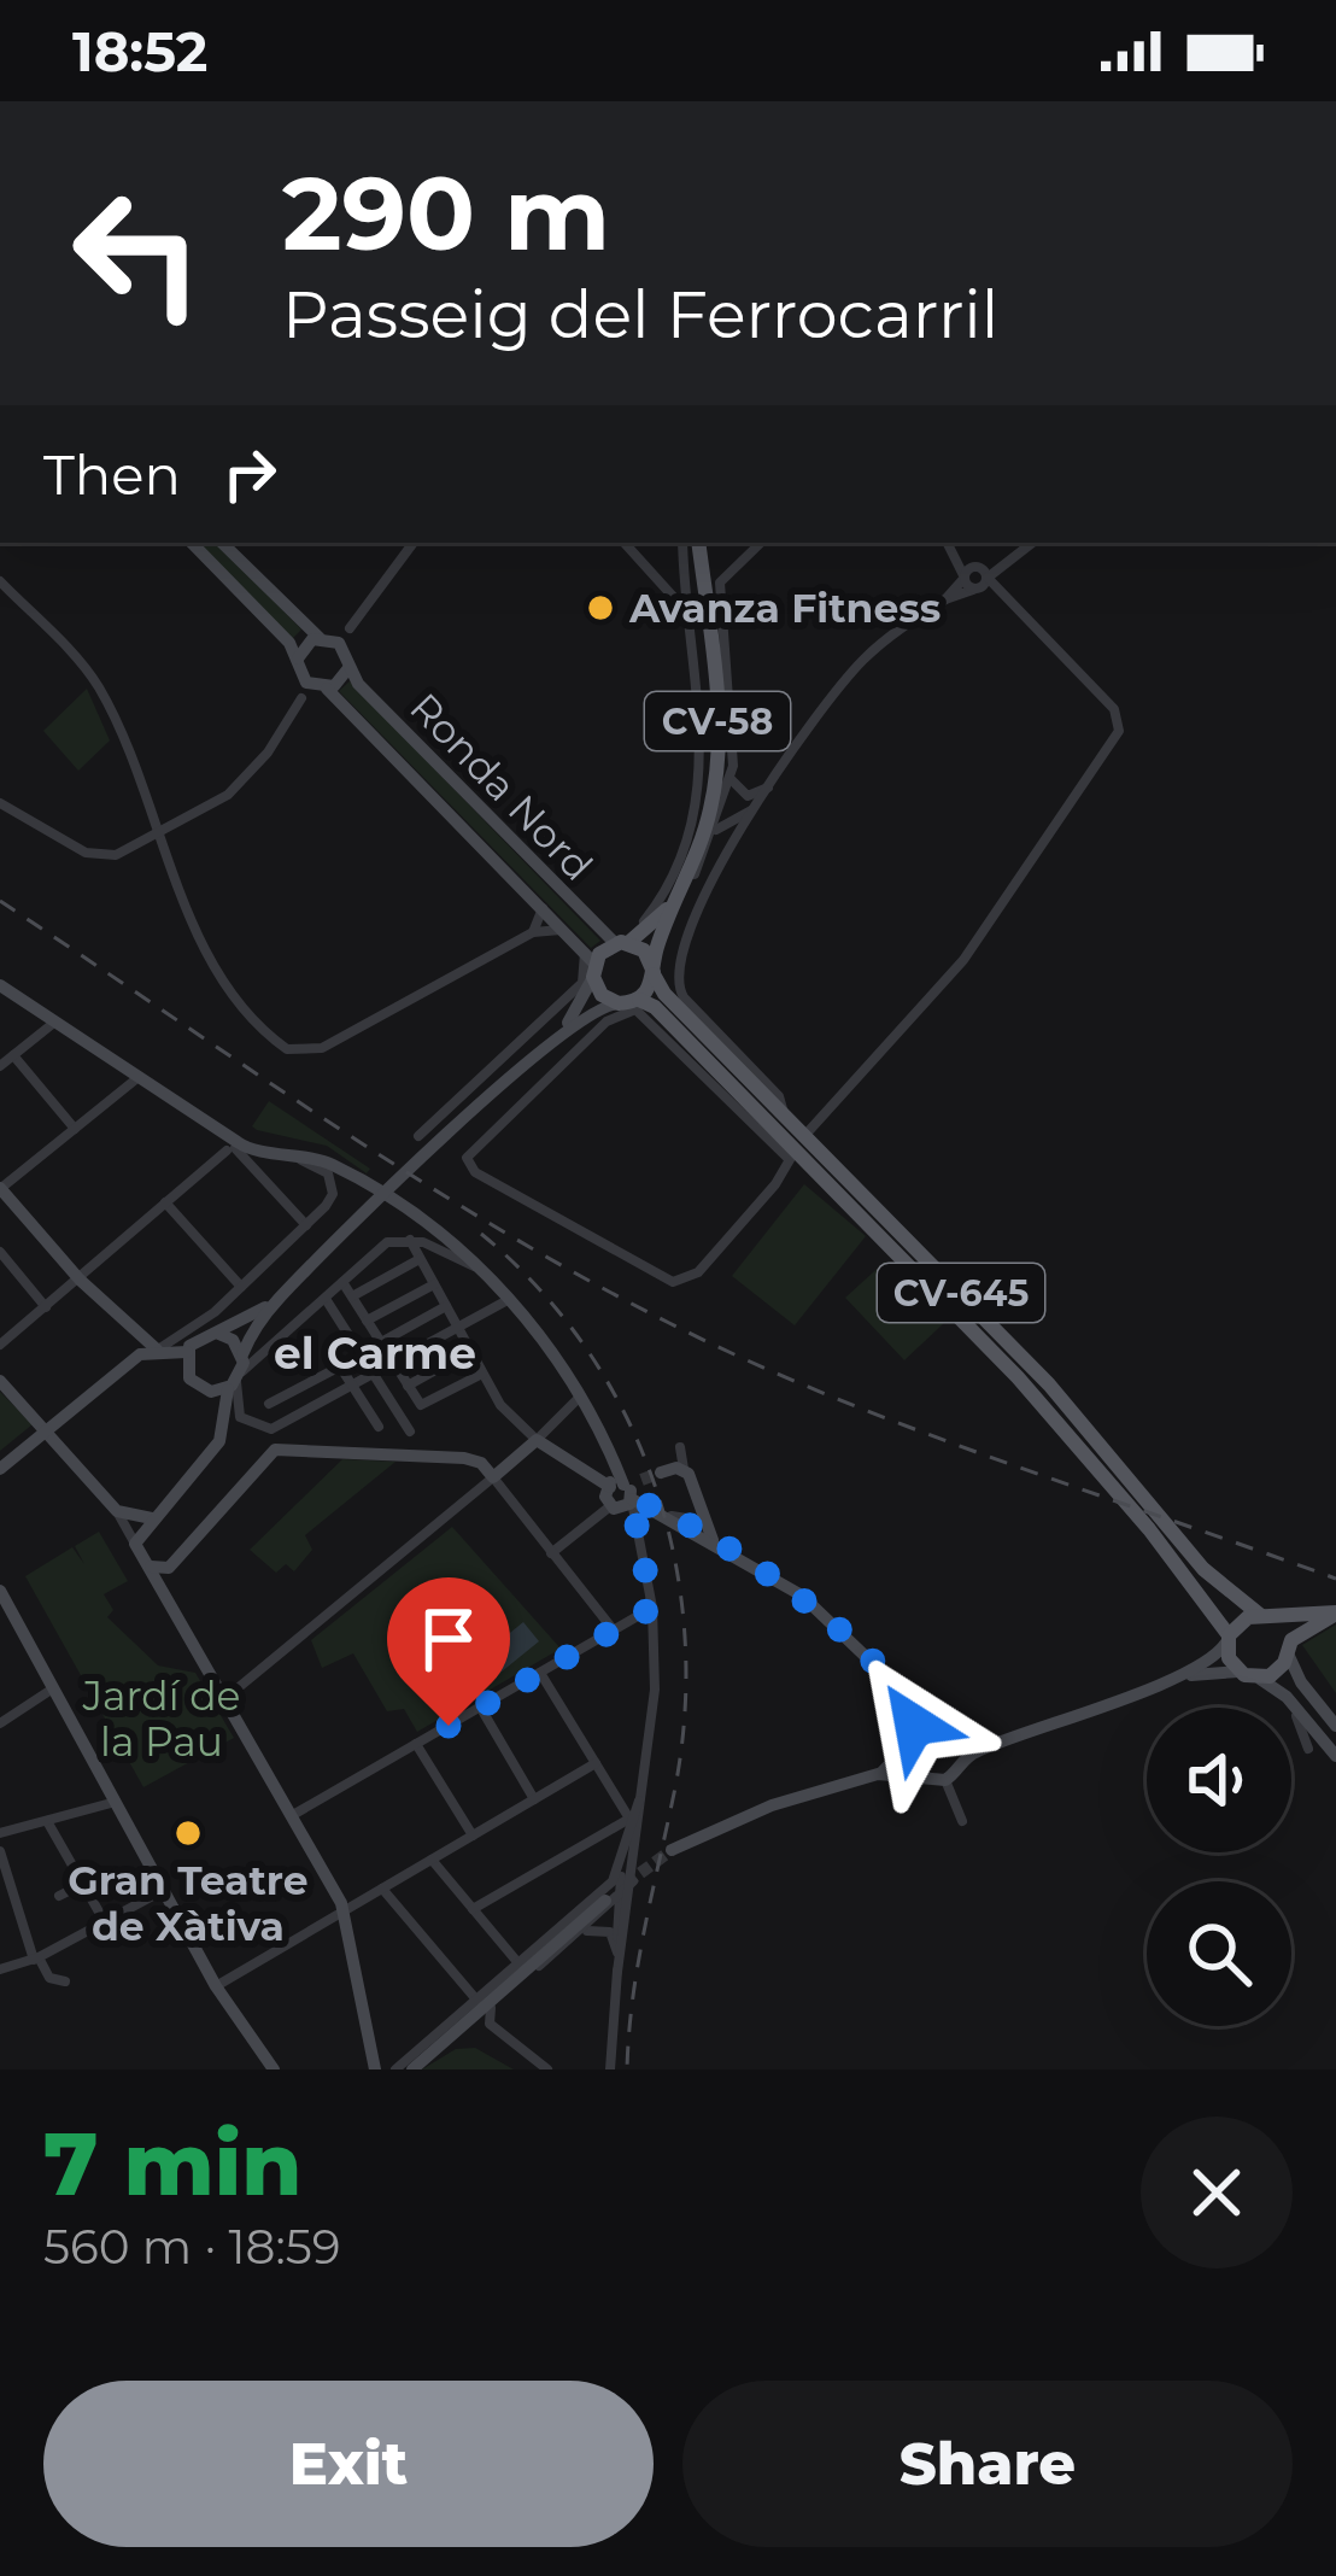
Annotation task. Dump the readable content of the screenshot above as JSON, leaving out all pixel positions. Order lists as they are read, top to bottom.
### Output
{
  "streets": {
    "main road": ["CV-58", "CV-645"],
    "street": ["Ronda Nord"]
  },
  "crossings": [
    ["CV-58", "Ronda Nord"],
    ["CV-58", "CV-645"],
    ["Ronda Nord", "CV-645"]
  ],
  "districts": ["el Carme"],
  "parks": ["Jardí de la Pau"],
  "places": ["Avanza Fitness", "Gran Teatre de Xàtiva"],
  "page": {
    "status": "18:52",
    "turn": ["290 m", "Passeig del Ferrocarril"],
    "then": "Then",
    "heading": ["7 min", "560 m · 18:59"],
    "buttons": ["Exit", "Share"]
  }
}
